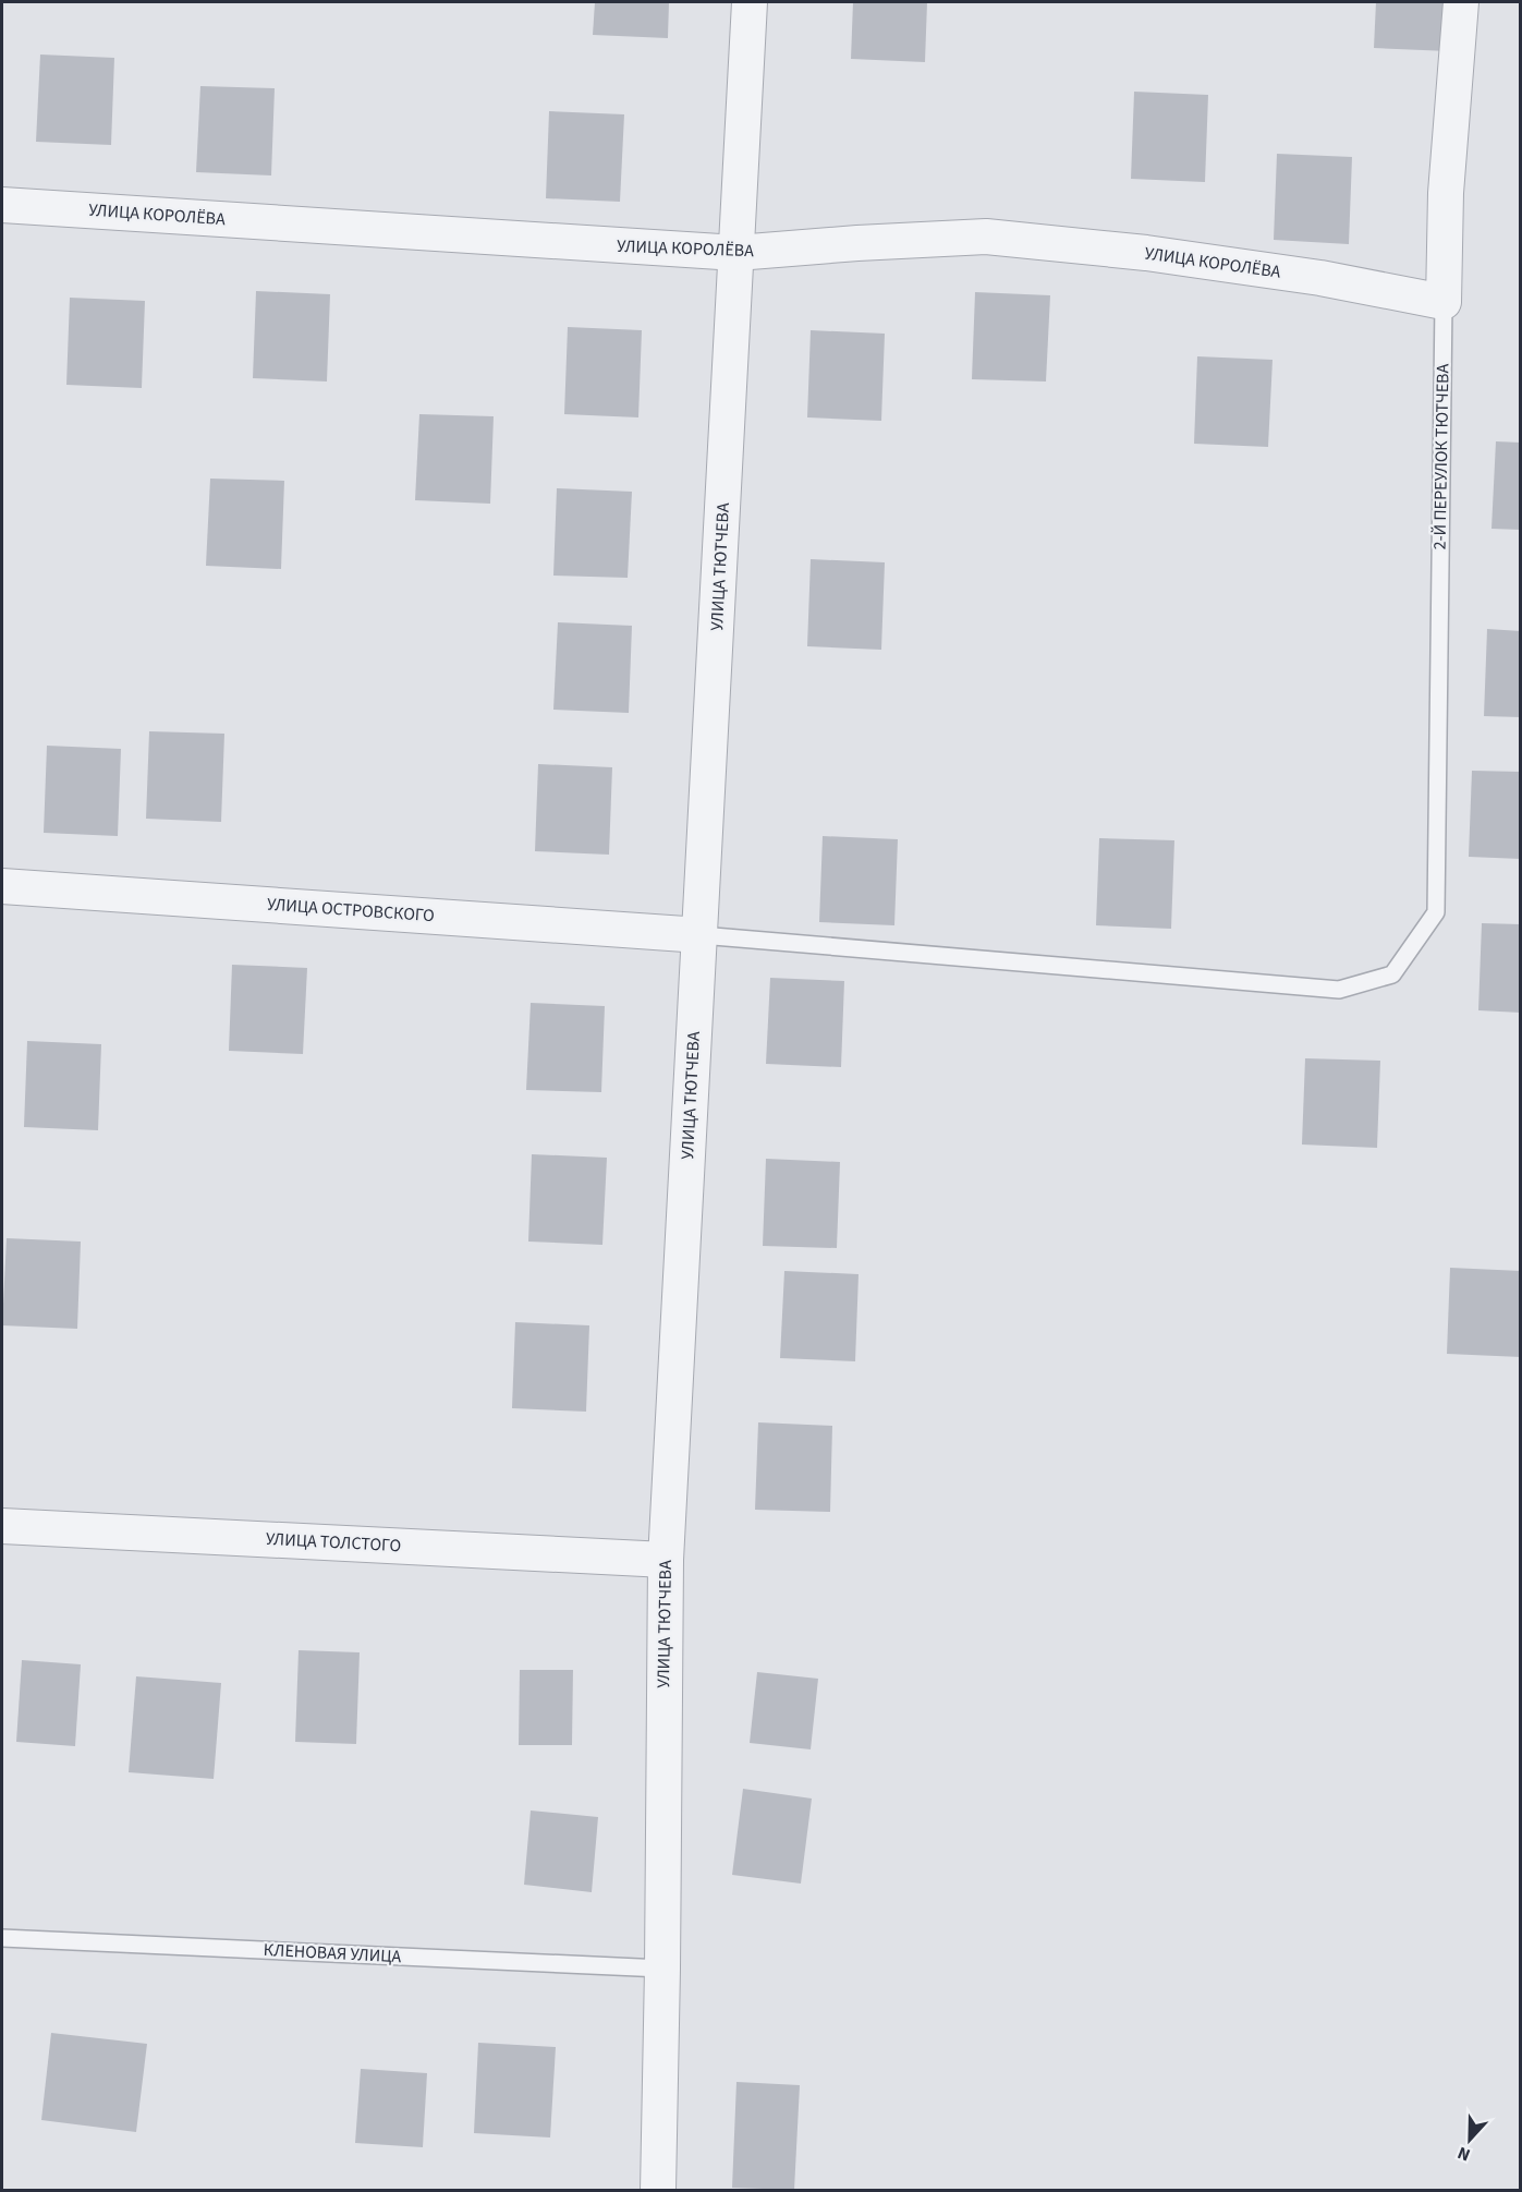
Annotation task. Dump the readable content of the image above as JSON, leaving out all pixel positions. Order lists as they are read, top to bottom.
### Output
{
  "streets": {
    "street": [
      "УЛИЦА КОРОЛЁВА",
      "2-Й ПЕРЕУЛОК ТЮТЧЕВА",
      "УЛИЦА ТЮТЧЕВА",
      "УЛИЦА ОСТРОВСКОГО",
      "УЛИЦА ТОЛСТОГО"
    ],
    "lane": ["КЛЕНОВАЯ УЛИЦА"]
  },
  "crossings": [
    ["УЛИЦА КОРОЛЁВА", "2-Й ПЕРЕУЛОК ТЮТЧЕВА"],
    ["УЛИЦА КОРОЛЁВА", "УЛИЦА ТЮТЧЕВА"],
    ["2-Й ПЕРЕУЛОК ТЮТЧЕВА", "УЛИЦА ТЮТЧЕВА"],
    ["2-Й ПЕРЕУЛОК ТЮТЧЕВА", "УЛИЦА ОСТРОВСКОГО"],
    ["УЛИЦА ТЮТЧЕВА", "УЛИЦА ОСТРОВСКОГО"],
    ["УЛИЦА ТЮТЧЕВА", "УЛИЦА ТОЛСТОГО"],
    ["УЛИЦА ТЮТЧЕВА", "КЛЕНОВАЯ УЛИЦА"]
  ],
  "north": "bottom"
}
